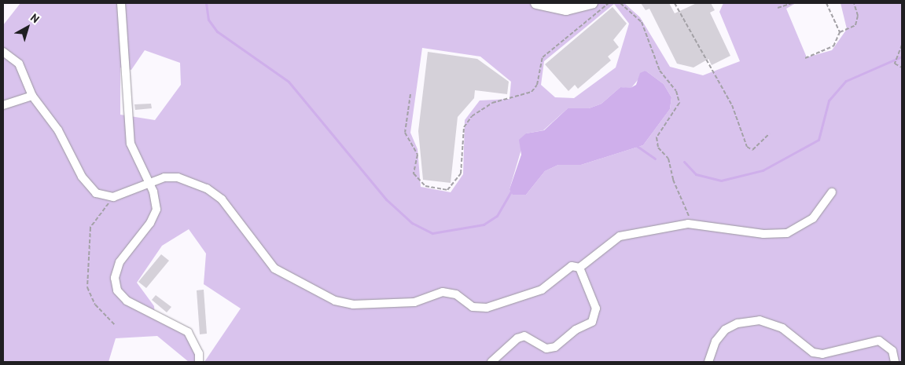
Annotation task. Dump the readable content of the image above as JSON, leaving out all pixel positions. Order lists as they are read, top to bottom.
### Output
{
  "north": "top right"
}
